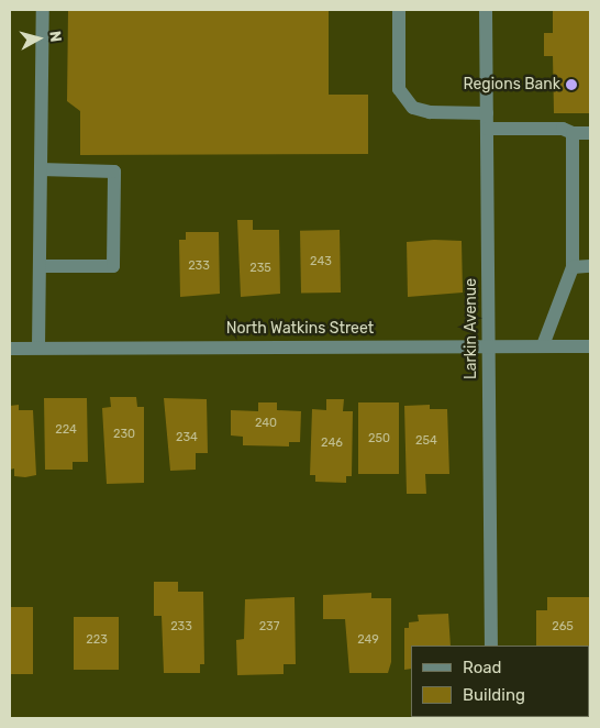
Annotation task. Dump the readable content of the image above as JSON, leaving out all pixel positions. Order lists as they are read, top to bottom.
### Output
{
  "streets": {
    "street": ["North Watkins Street", "Larkin Avenue"]
  },
  "crossings": [
    ["North Watkins Street", "Larkin Avenue"]
  ],
  "places": ["Regions Bank"],
  "house_numbers": [
    "243",
    "233",
    "235",
    "240",
    "224",
    "230",
    "234",
    "250",
    "254",
    "246",
    "233",
    "237",
    "265",
    "223",
    "249"
  ],
  "legend": ["Road", "Building"],
  "north": "right"
}
